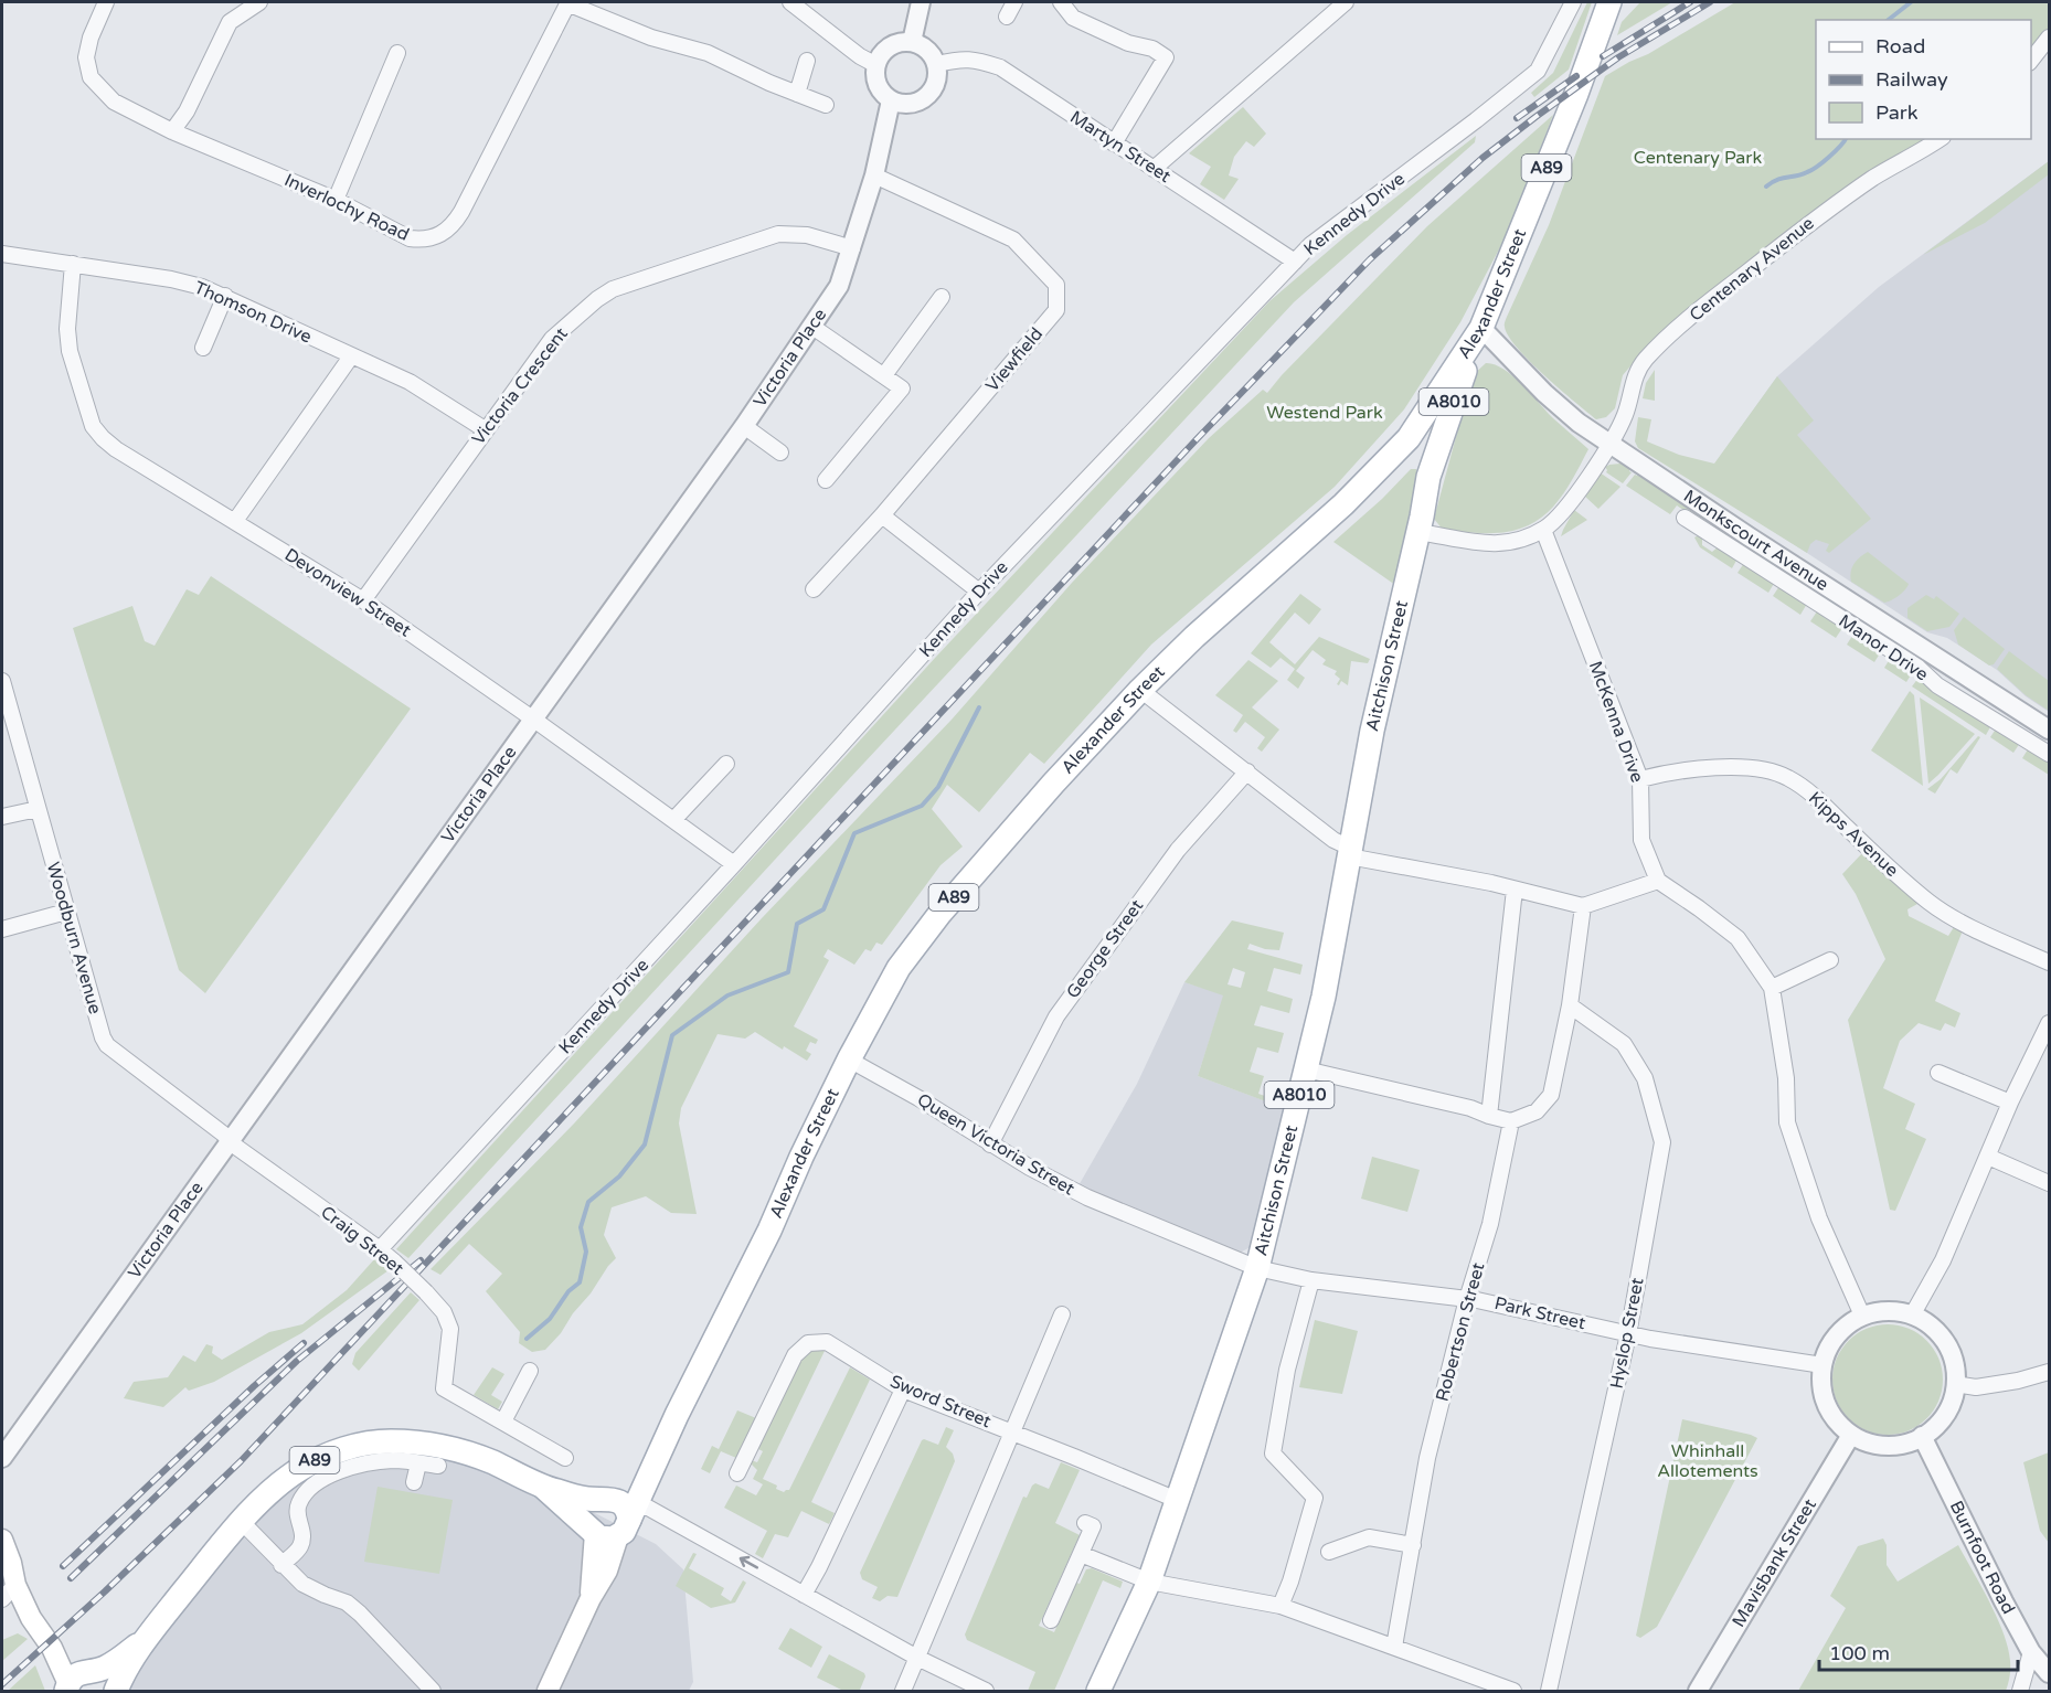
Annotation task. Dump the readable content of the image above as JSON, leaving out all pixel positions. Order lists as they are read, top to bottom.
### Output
{
  "streets": {
    "main road": [
      "A89",
      "Alexander Street",
      "A8010",
      "Aitchison Street"
    ],
    "street": [
      "Martyn Street",
      "Inverlochy Road",
      "Kennedy Drive",
      "Centenary Avenue",
      "Thomson Drive",
      "Victoria Place",
      "Viewfield",
      "Victoria Crescent",
      "Monkscourt Avenue",
      "Devonview Street",
      "Manor Drive",
      "McKenna Drive",
      "Kipps Avenue",
      "Woodburn Avenue",
      "George Street",
      "Queen Victoria Street",
      "Craig Street",
      "Park Street",
      "Robertson Street",
      "Hyslop Street",
      "Sword Street",
      "Burnfoot Road",
      "Mavisbank Street"
    ]
  },
  "crossings": [
    ["Martyn Street", "Kennedy Drive"],
    ["Martyn Street", "Victoria Place"],
    ["A89", "Alexander Street"],
    ["Kennedy Drive", "Devonview Street"],
    ["Kennedy Drive", "Craig Street"],
    ["Centenary Avenue", "Monkscourt Avenue"],
    ["Centenary Avenue", "McKenna Drive"],
    ["Alexander Street", "Monkscourt Avenue"],
    ["Alexander Street", "Aitchison Street"],
    ["Alexander Street", "Queen Victoria Street"],
    ["Thomson Drive", "Victoria Crescent"],
    ["Thomson Drive", "Devonview Street"],
    ["Victoria Place", "Viewfield"],
    ["Victoria Place", "Victoria Crescent"],
    ["Victoria Place", "Devonview Street"],
    ["Victoria Place", "Woodburn Avenue"],
    ["Victoria Place", "Craig Street"],
    ["Victoria Crescent", "Devonview Street"],
    ["Monkscourt Avenue", "Aitchison Street"],
    ["Aitchison Street", "Queen Victoria Street"],
    ["Aitchison Street", "Park Street"],
    ["Aitchison Street", "Sword Street"],
    ["McKenna Drive", "Kipps Avenue"],
    ["Woodburn Avenue", "Craig Street"],
    ["George Street", "Queen Victoria Street"],
    ["Queen Victoria Street", "Park Street"],
    ["Park Street", "Robertson Street"],
    ["Park Street", "Hyslop Street"],
    ["Park Street", "Burnfoot Road"],
    ["Park Street", "Mavisbank Street"],
    ["Burnfoot Road", "Mavisbank Street"]
  ],
  "parks": ["Centenary Park", "Westend Park", "Whinhall Allotements"],
  "legend": ["Road", "Railway", "Park"],
  "scale_bar": "100 m"
}
